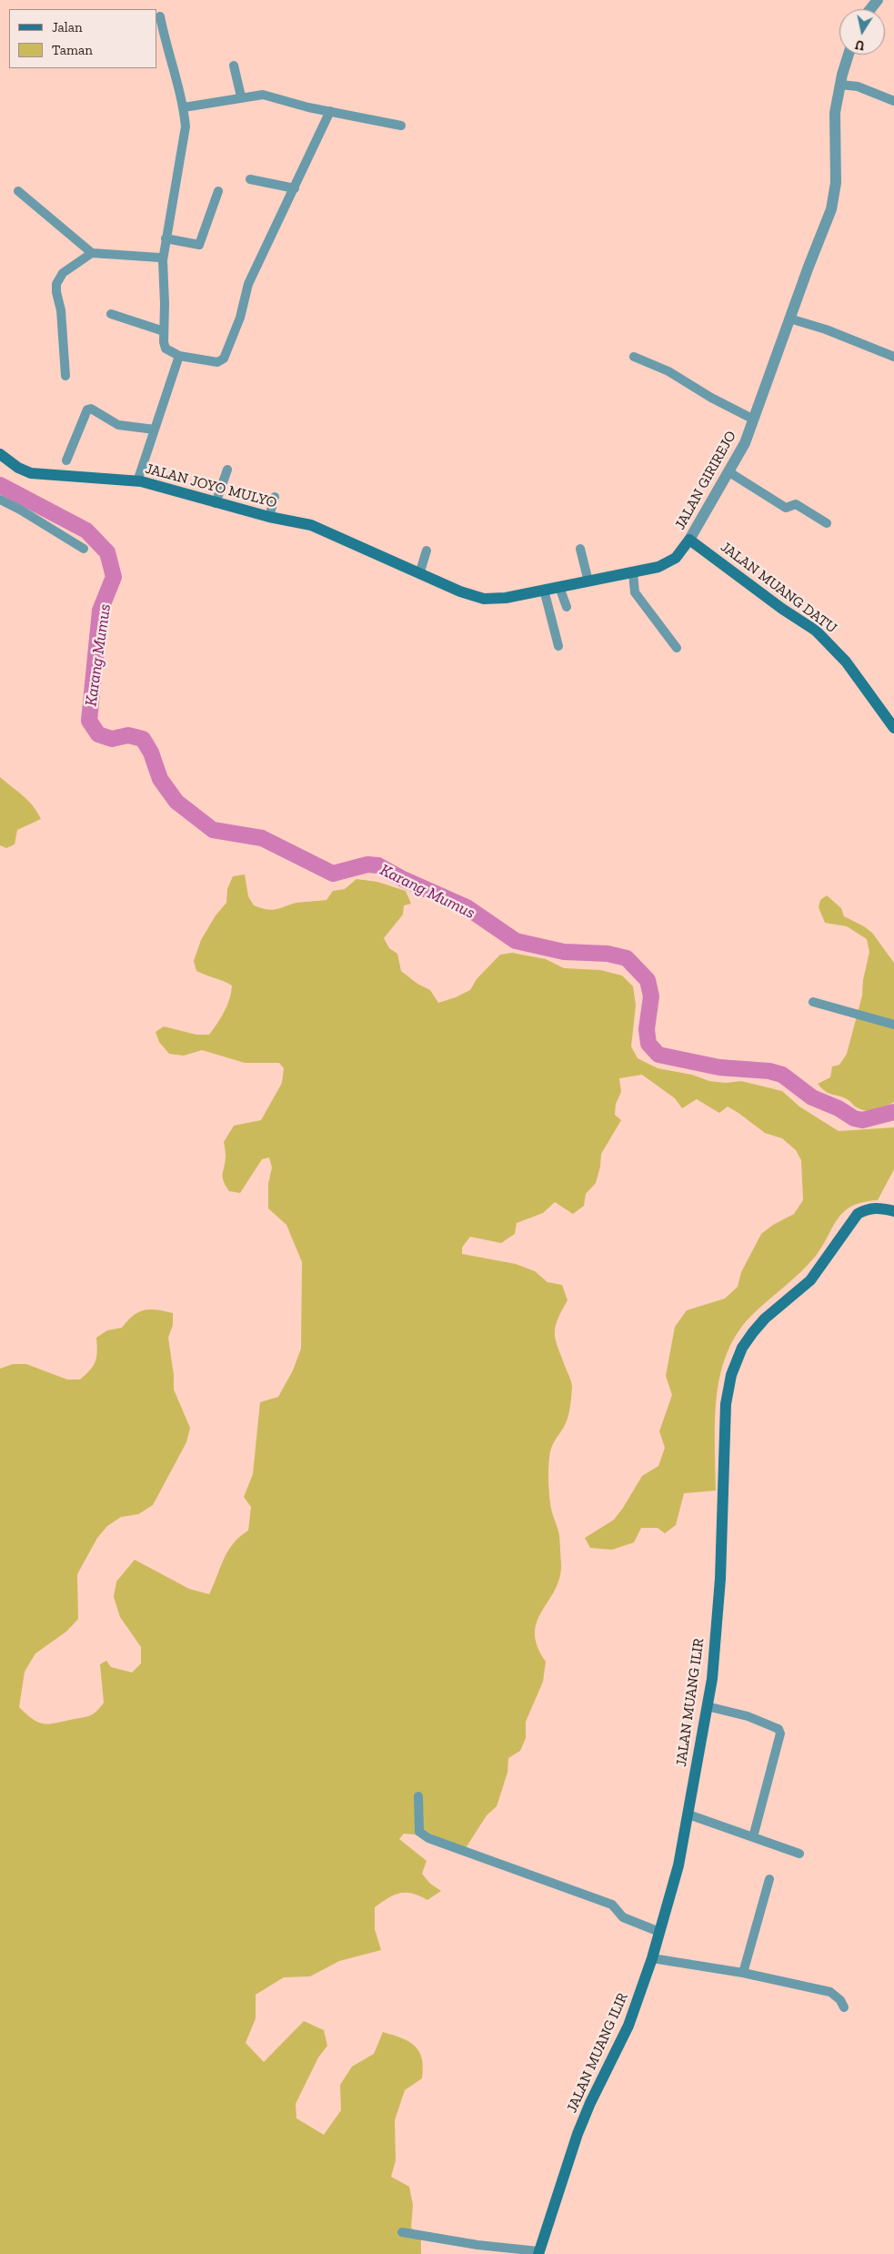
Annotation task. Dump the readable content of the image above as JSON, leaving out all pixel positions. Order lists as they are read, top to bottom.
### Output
{
  "streets": {
    "main road": [
      "JALAN GIRIREJO",
      "JALAN JOYO MULYO",
      "JALAN MUANG DATU",
      "JALAN MUANG ILIR"
    ]
  },
  "crossings": [
    ["JALAN GIRIREJO", "JALAN JOYO MULYO"],
    ["JALAN GIRIREJO", "JALAN MUANG DATU"]
  ],
  "water": ["Karang Mumus"],
  "legend": ["Jalan", "Taman"],
  "north": "bottom"
}
